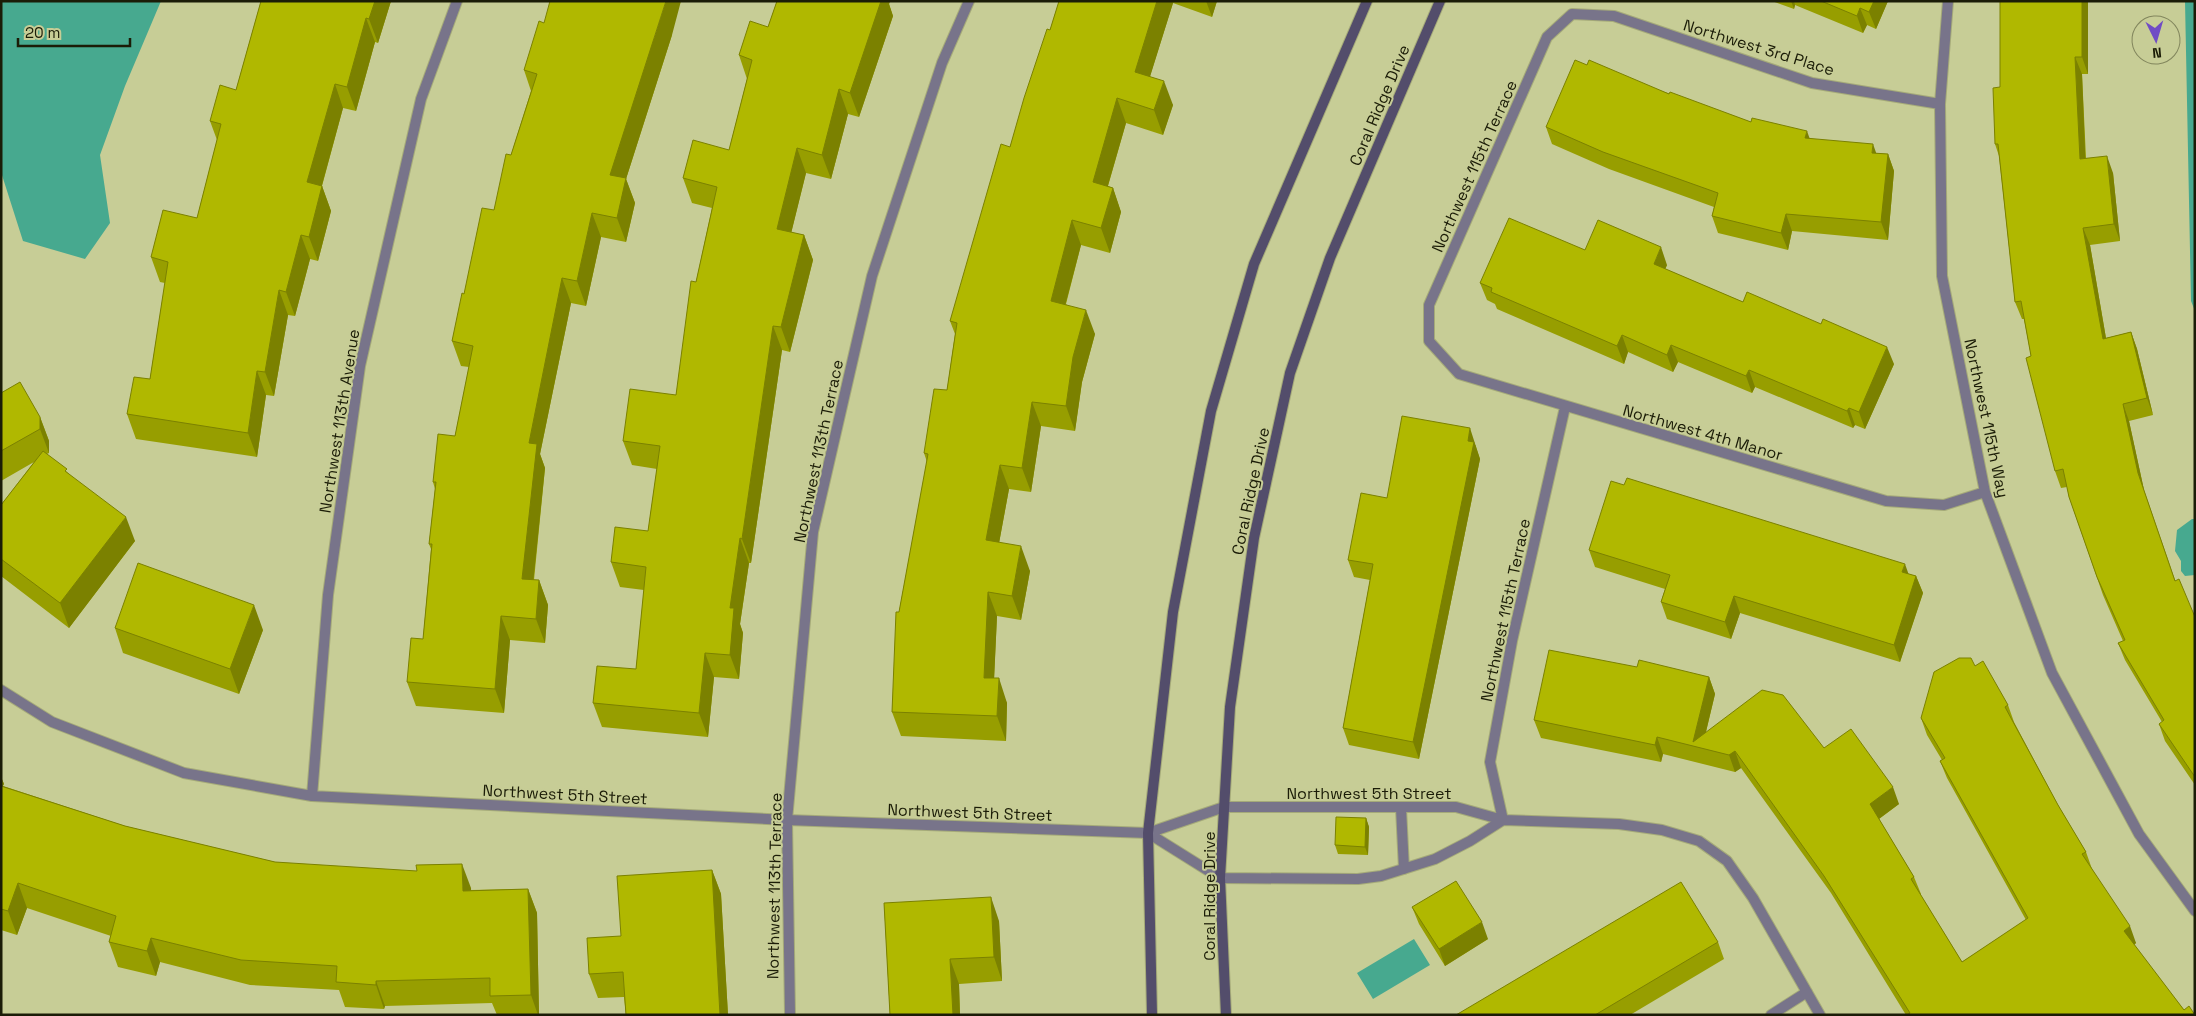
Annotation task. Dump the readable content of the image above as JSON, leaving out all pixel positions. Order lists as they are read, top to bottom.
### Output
{
  "streets": {
    "main road": ["Coral Ridge Drive"],
    "street": [
      "Northwest 3rd Place",
      "Northwest 115th Terrace",
      "Northwest 115th Way",
      "Northwest 113th Avenue",
      "Northwest 4th Manor",
      "Northwest 113th Terrace",
      "Northwest 5th Street"
    ]
  },
  "crossings": [
    ["Northwest 3rd Place", "Northwest 115th Terrace"],
    ["Northwest 3rd Place", "Northwest 115th Way"],
    ["Coral Ridge Drive", "Northwest 5th Street"],
    ["Northwest 115th Terrace", "Northwest 4th Manor"],
    ["Northwest 115th Terrace", "Northwest 5th Street"],
    ["Northwest 115th Way", "Northwest 4th Manor"],
    ["Northwest 113th Avenue", "Northwest 5th Street"],
    ["Northwest 113th Terrace", "Northwest 5th Street"]
  ],
  "scale_bar": "20 m",
  "north": "bottom"
}
